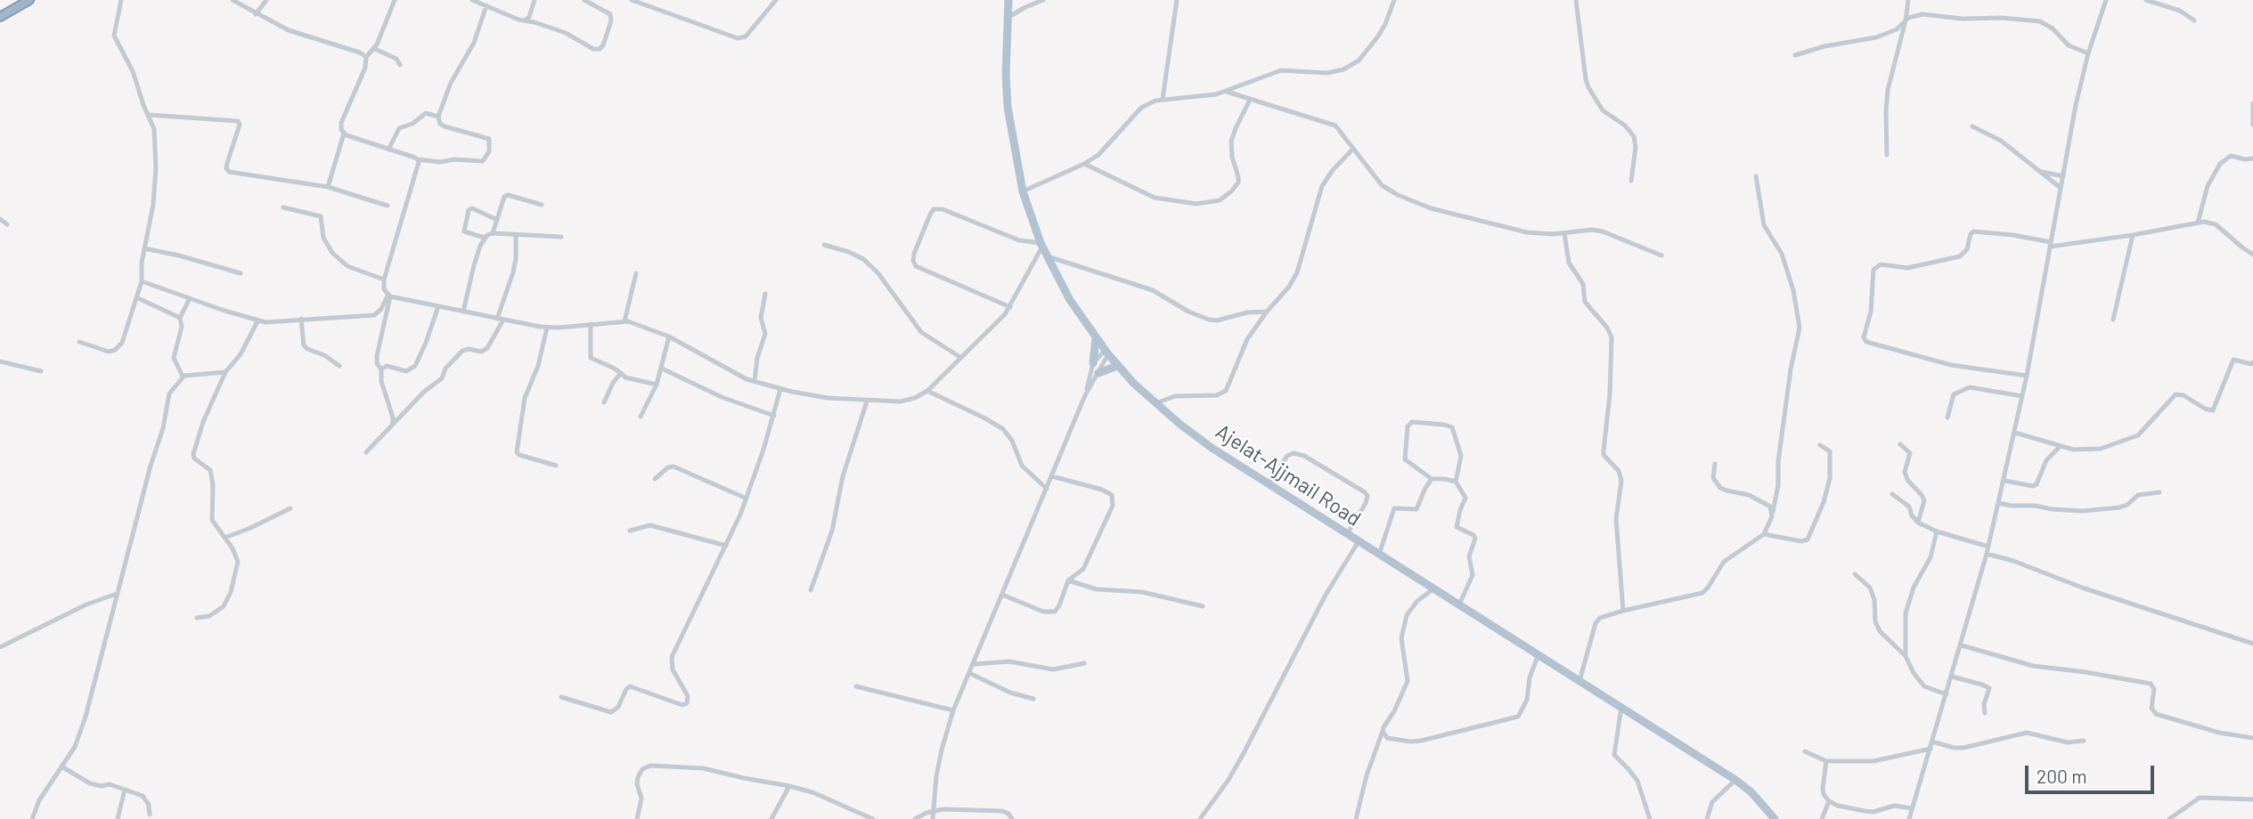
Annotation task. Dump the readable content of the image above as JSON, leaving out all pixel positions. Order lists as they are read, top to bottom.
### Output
{
  "streets": {
    "main road": ["Ajelat-Ajjmail Road"]
  },
  "scale_bar": "200 m"
}
